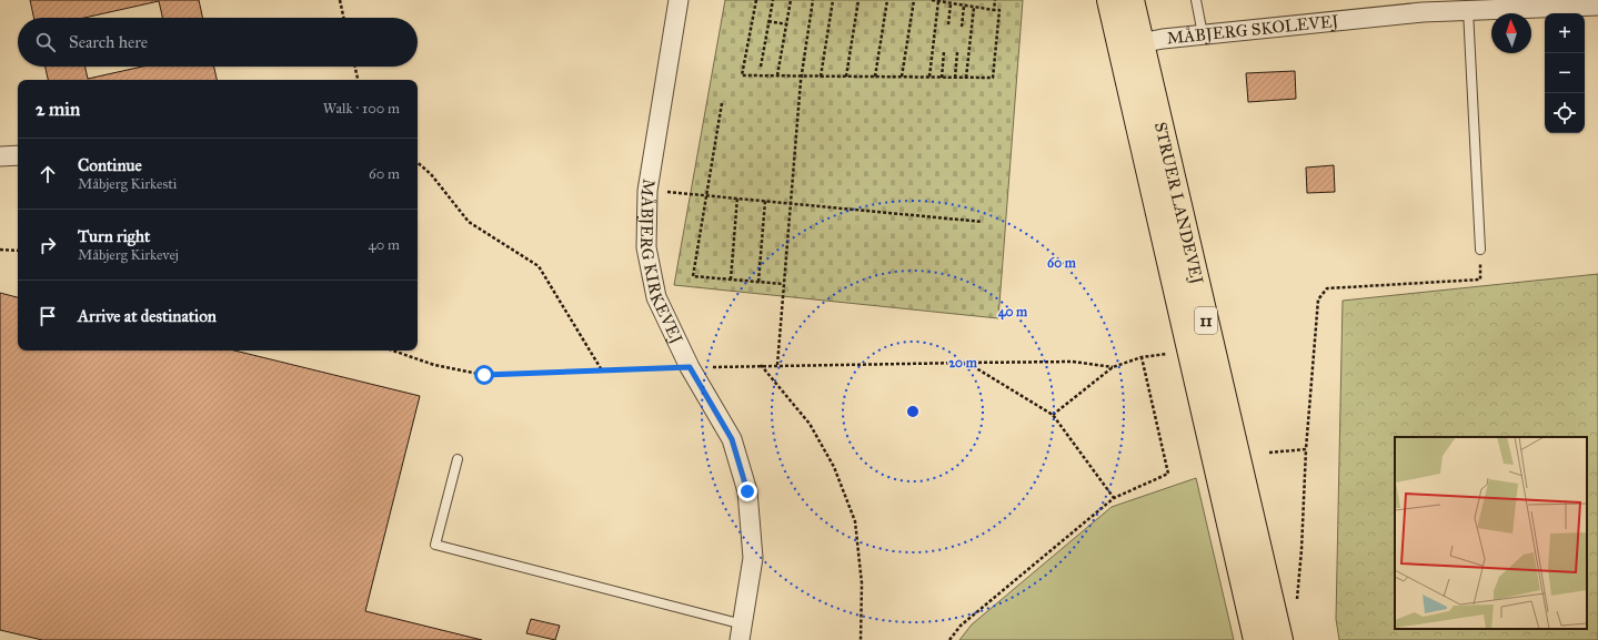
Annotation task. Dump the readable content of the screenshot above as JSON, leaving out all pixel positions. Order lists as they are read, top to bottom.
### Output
{
  "streets": {
    "main road": ["STRUER LANDEVEJ", "11"],
    "street": ["MÅBJERG SKOLEVEJ", "MÅBJERG KIRKEVEJ"]
  },
  "crossings": [
    ["MÅBJERG SKOLEVEJ", "STRUER LANDEVEJ"]
  ],
  "north": "top",
  "page": {
    "map_buttons": ["+", "−"],
    "search": "Search here",
    "heading": ["2 min", "Walk · 100 m"],
    "list": [
      ["Continue", "Måbjerg Kirkesti", "60 m"],
      ["Turn right", "Måbjerg Kirkevej", "40 m"],
      "Arrive at destination"
    ]
  },
  "rings": ["60 m", "40 m", "20 m"]
}
